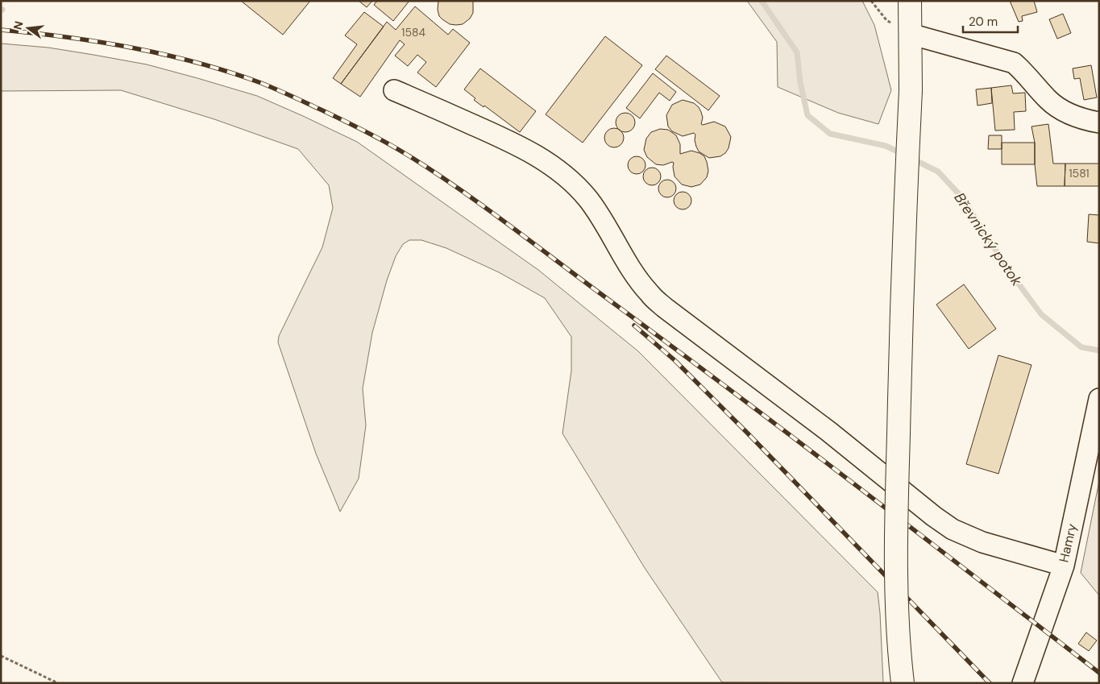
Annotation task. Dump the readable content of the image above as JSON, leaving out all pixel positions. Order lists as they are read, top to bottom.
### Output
{
  "streets": {
    "street": ["Hamry"]
  },
  "water": ["Břevnický potok"],
  "house_numbers": ["1584", "1581"],
  "scale_bar": "20 m",
  "north": "left"
}
